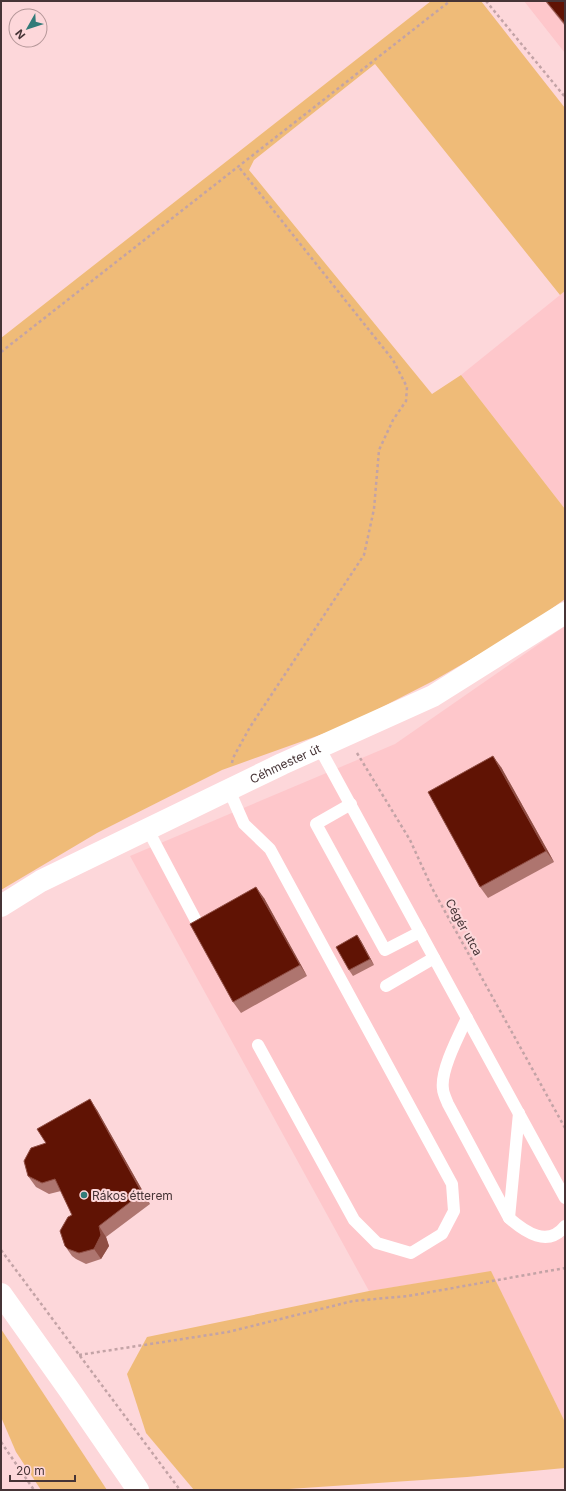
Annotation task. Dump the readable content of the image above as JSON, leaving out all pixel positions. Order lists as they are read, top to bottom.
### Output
{
  "streets": {
    "street": ["Céhmester út"],
    "path": ["Cégér utca"]
  },
  "crossings": [
    ["Céhmester út", "Cégér utca"]
  ],
  "places": ["Rákos étterem"],
  "scale_bar": "20 m",
  "north": "bottom left"
}
